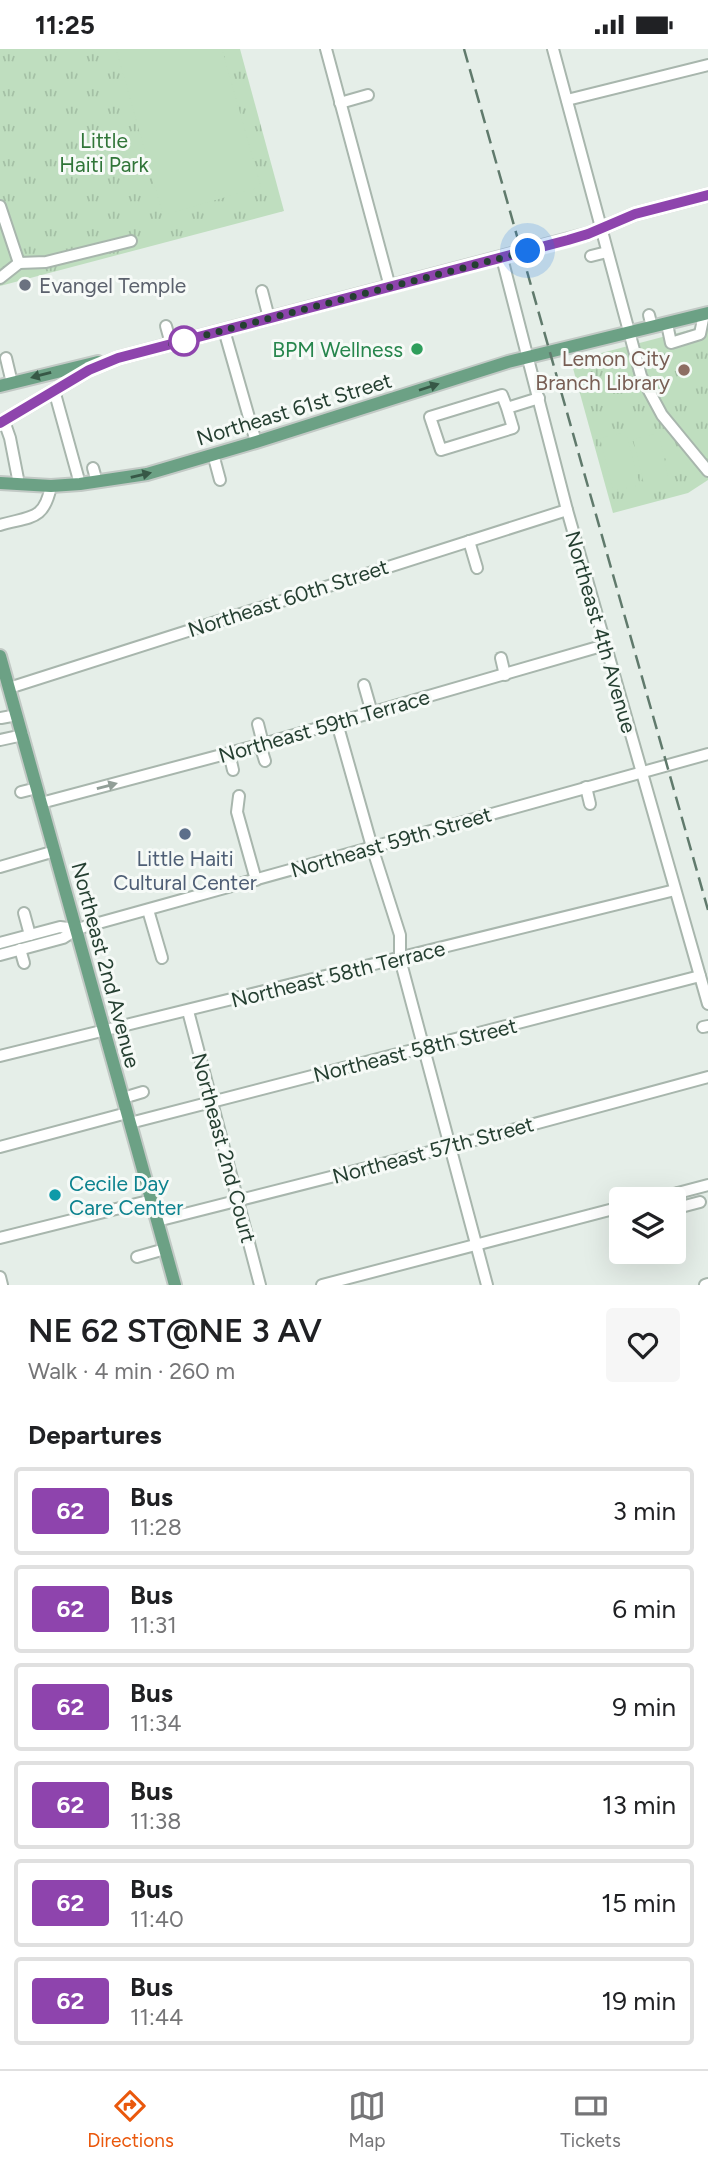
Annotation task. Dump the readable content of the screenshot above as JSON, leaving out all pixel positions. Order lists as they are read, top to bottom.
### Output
{
  "streets": {
    "main road": ["Northeast 61st Street", "Northeast 2nd Avenue"],
    "street": [
      "Northeast 60th Street",
      "Northeast 4th Avenue",
      "Northeast 59th Terrace",
      "Northeast 59th Street",
      "Northeast 58th Terrace",
      "Northeast 58th Street",
      "Northeast 2nd Court",
      "Northeast 57th Street"
    ]
  },
  "crossings": [
    ["Northeast 61st Street", "Northeast 4th Avenue"],
    ["Northeast 60th Street", "Northeast 4th Avenue"],
    ["Northeast 60th Street", "Northeast 2nd Avenue"],
    ["Northeast 4th Avenue", "Northeast 59th Terrace"],
    ["Northeast 4th Avenue", "Northeast 59th Street"],
    ["Northeast 4th Avenue", "Northeast 58th Terrace"],
    ["Northeast 4th Avenue", "Northeast 58th Street"],
    ["Northeast 59th Terrace", "Northeast 2nd Avenue"],
    ["Northeast 59th Street", "Northeast 2nd Avenue"],
    ["Northeast 2nd Avenue", "Northeast 58th Terrace"],
    ["Northeast 2nd Avenue", "Northeast 58th Street"],
    ["Northeast 2nd Avenue", "Northeast 57th Street"],
    ["Northeast 58th Terrace", "Northeast 2nd Court"],
    ["Northeast 58th Street", "Northeast 2nd Court"],
    ["Northeast 2nd Court", "Northeast 57th Street"]
  ],
  "parks": ["Little Haiti Park"],
  "places": [
    "Evangel Temple",
    "BPM Wellness",
    "Lemon City Branch Library",
    "Little Haiti Cultural Center",
    "Cecile Day Care Center"
  ],
  "lines": ["bus line 62"],
  "page": {
    "status": "11:25",
    "heading": [
      ["NE 62 ST@NE 3 AV", "Walk · 4 min · 260 m"],
      "Departures"
    ],
    "list": [
      {
        "mark": "62",
        "name": "Bus",
        "note": "11:28",
        "value": "3 min"
      },
      {
        "mark": "62",
        "name": "Bus",
        "note": "11:31",
        "value": "6 min"
      },
      {
        "mark": "62",
        "name": "Bus",
        "note": "11:34",
        "value": "9 min"
      },
      {
        "mark": "62",
        "name": "Bus",
        "note": "11:38",
        "value": "13 min"
      },
      {
        "mark": "62",
        "name": "Bus",
        "note": "11:40",
        "value": "15 min"
      },
      {
        "mark": "62",
        "name": "Bus",
        "note": "11:44",
        "value": "19 min"
      }
    ],
    "tabs": ["Directions", "Map", "Tickets"]
  }
}
